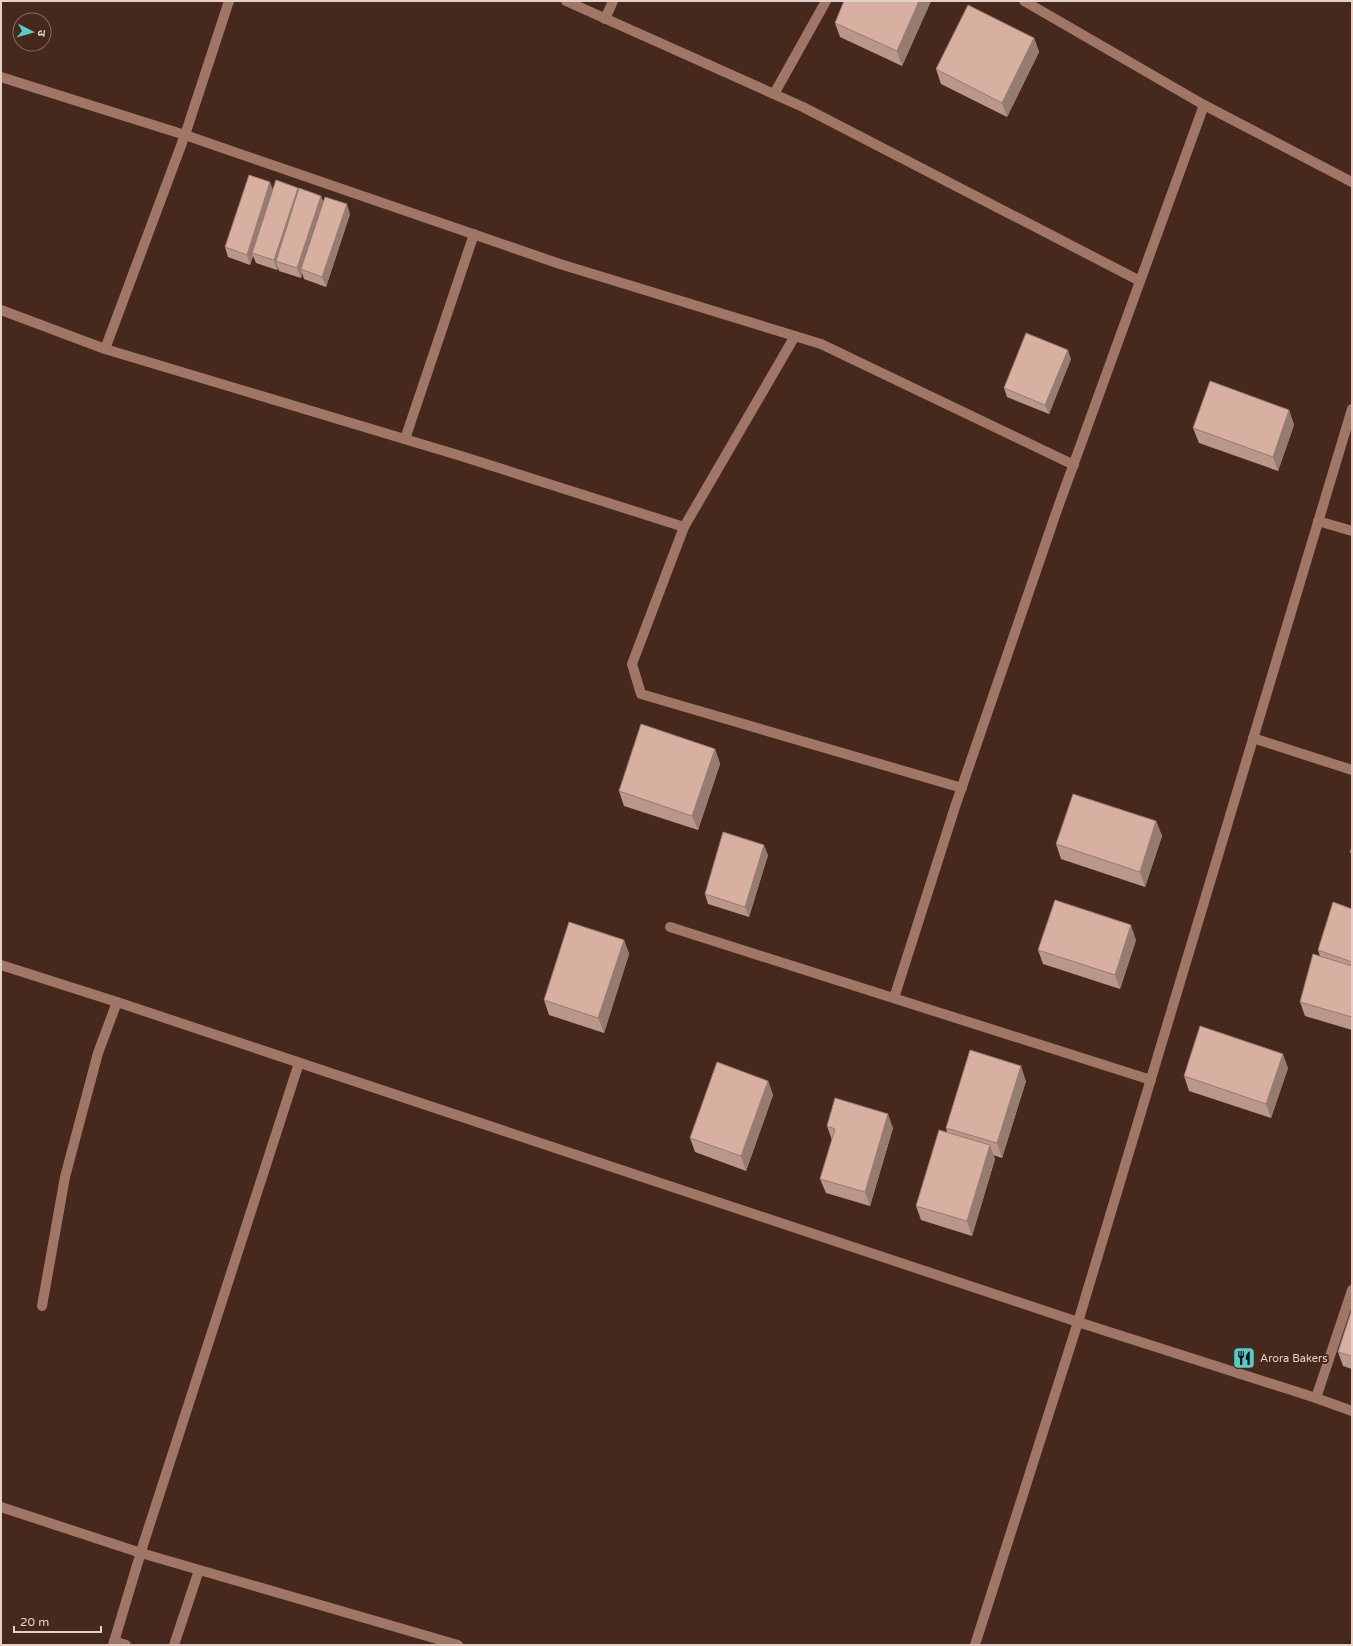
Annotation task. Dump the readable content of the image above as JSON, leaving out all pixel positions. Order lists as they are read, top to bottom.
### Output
{
  "places": {
    "restaurant": ["Arora Bakers"]
  },
  "scale_bar": "20 m",
  "north": "right"
}
